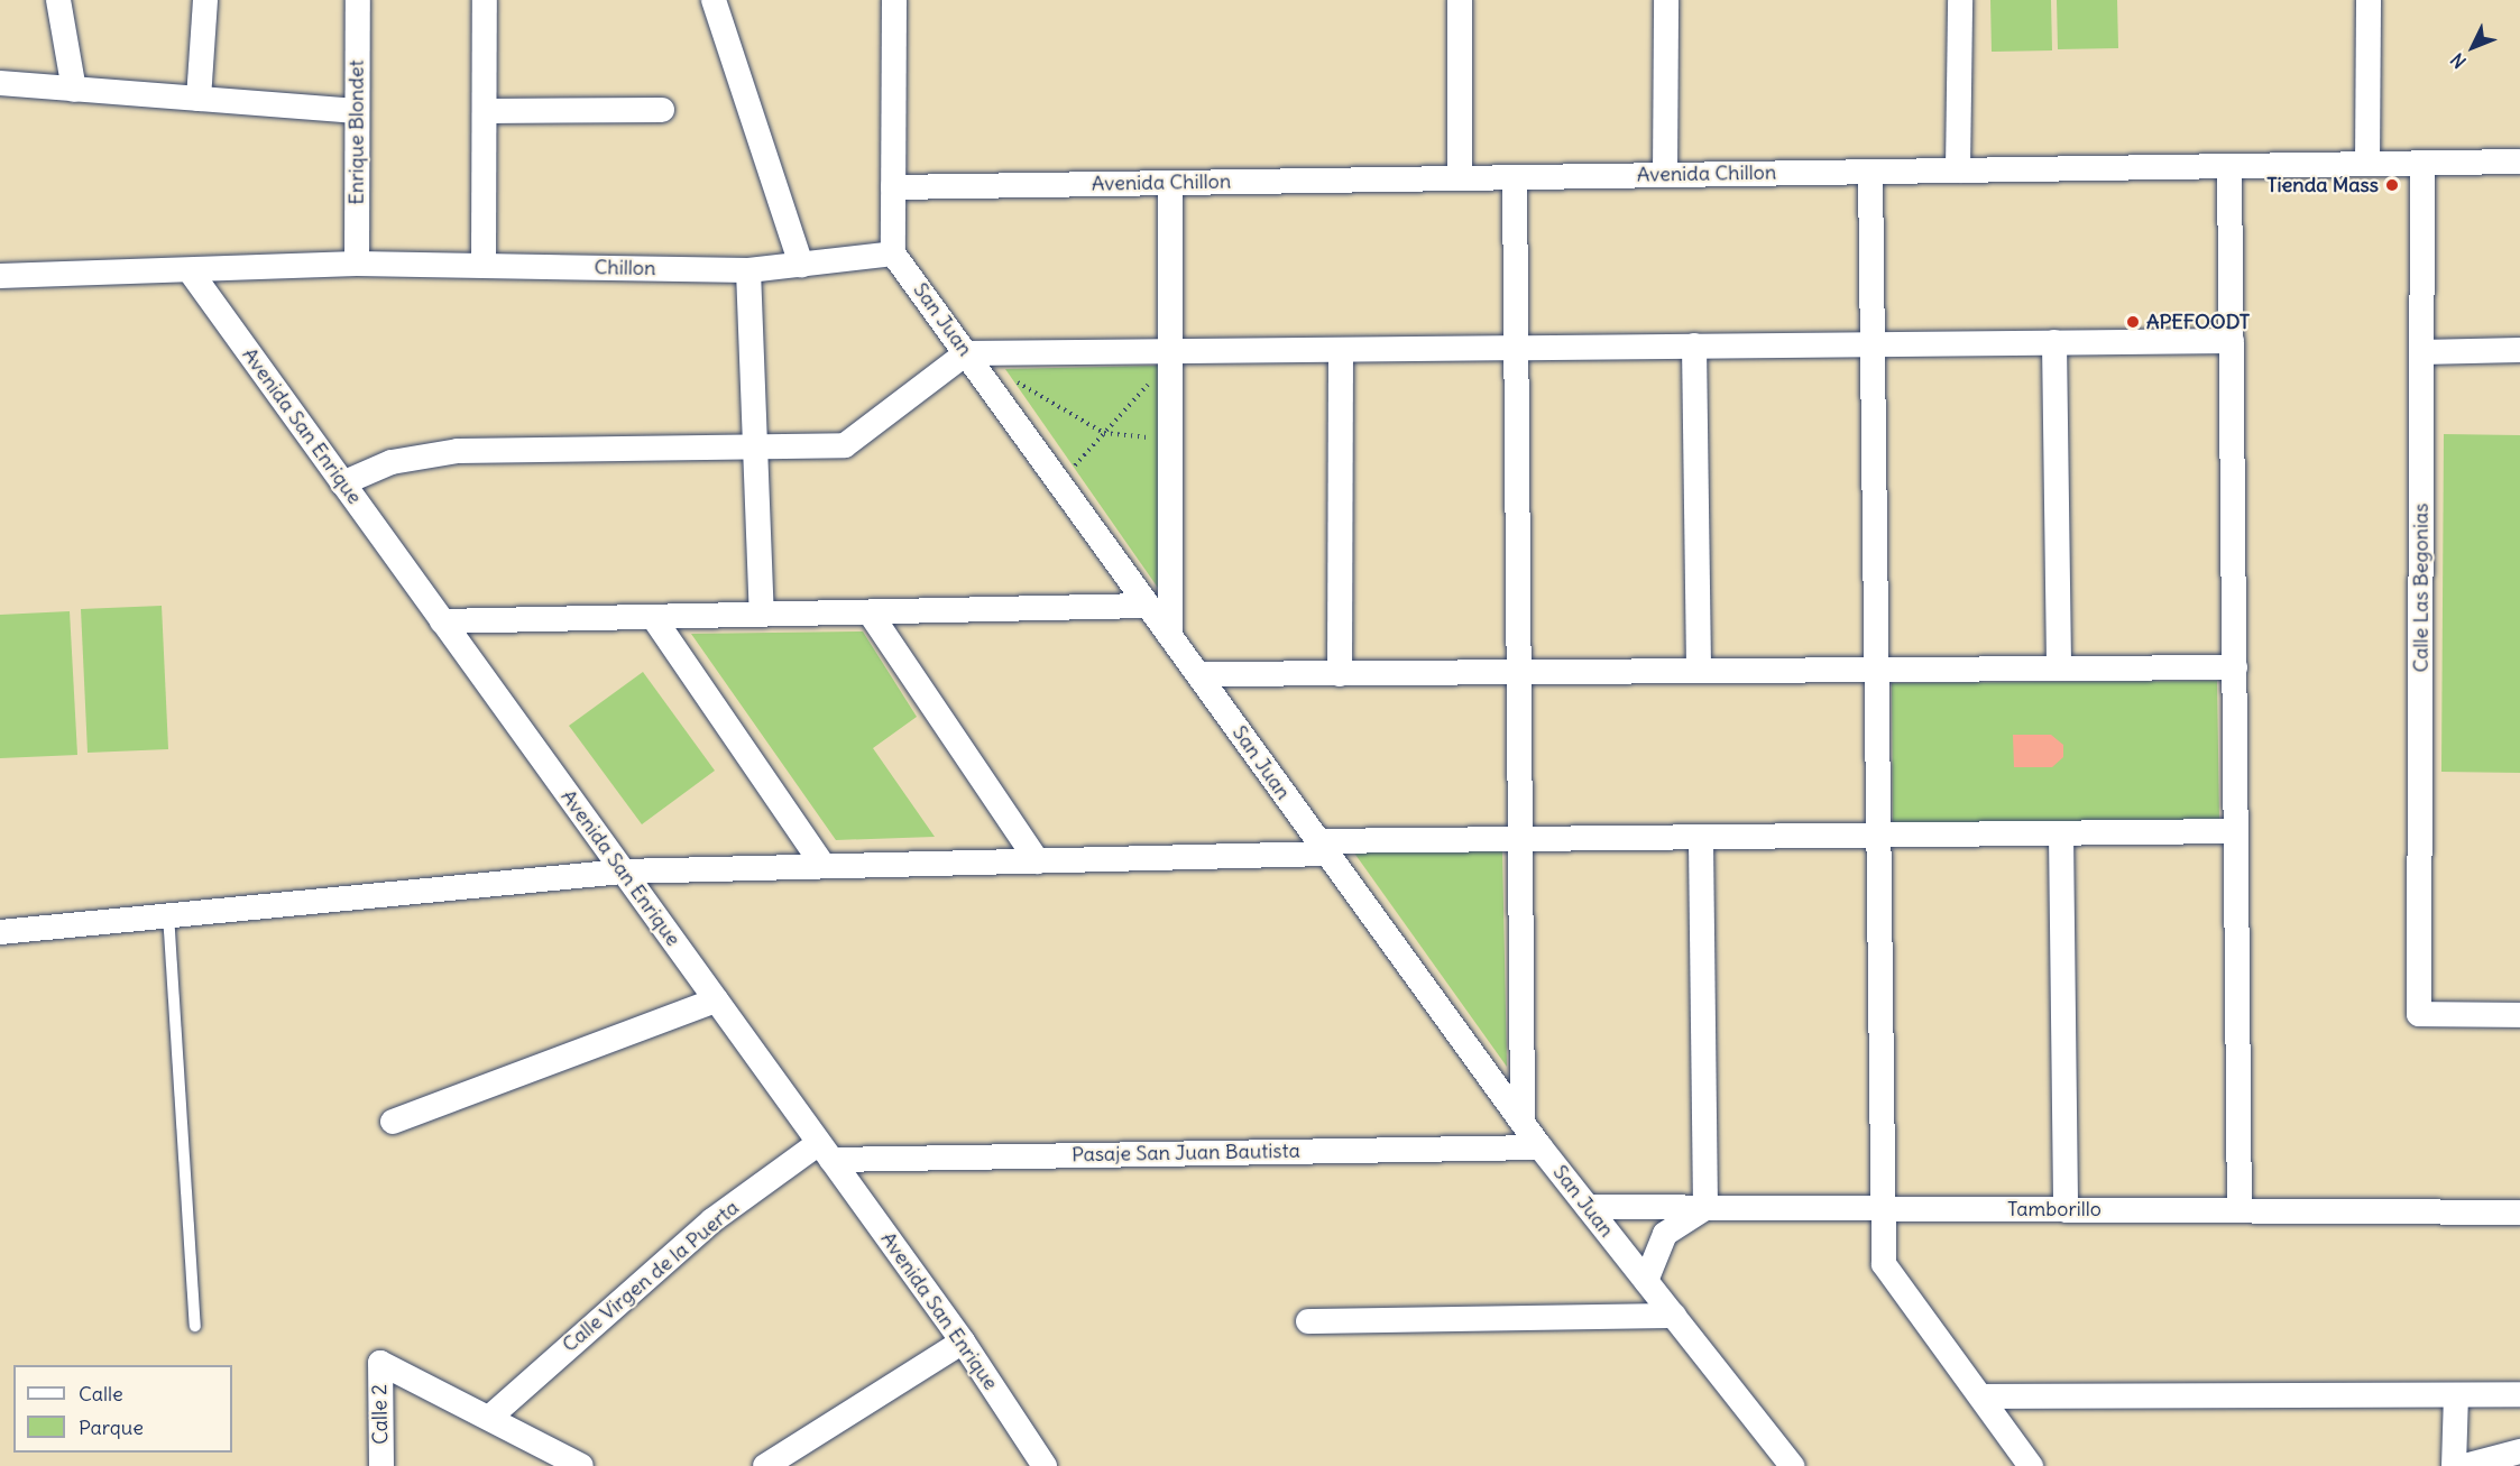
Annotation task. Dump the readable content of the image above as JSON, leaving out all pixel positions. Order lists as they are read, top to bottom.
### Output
{
  "streets": {
    "street": [
      "Enrique Blondet",
      "Avenida Chillon",
      "Chillon",
      "San Juan",
      "Avenida San Enrique",
      "Calle Las Begonias",
      "Pasaje San Juan Bautista",
      "Tamborillo",
      "Calle Virgen de la Puerta",
      "Calle 2"
    ]
  },
  "crossings": [
    ["Enrique Blondet", "Chillon"],
    ["Avenida Chillon", "Calle Las Begonias"],
    ["Chillon", "San Juan"],
    ["Chillon", "Avenida San Enrique"],
    ["San Juan", "Pasaje San Juan Bautista"],
    ["San Juan", "Tamborillo"],
    ["Avenida San Enrique", "Pasaje San Juan Bautista"],
    ["Avenida San Enrique", "Calle Virgen de la Puerta"],
    ["Pasaje San Juan Bautista", "Calle Virgen de la Puerta"],
    ["Calle Virgen de la Puerta", "Calle 2"]
  ],
  "places": ["Tienda Mass", "APEFOODT"],
  "legend": ["Calle", "Parque"],
  "north": "bottom left"
}
